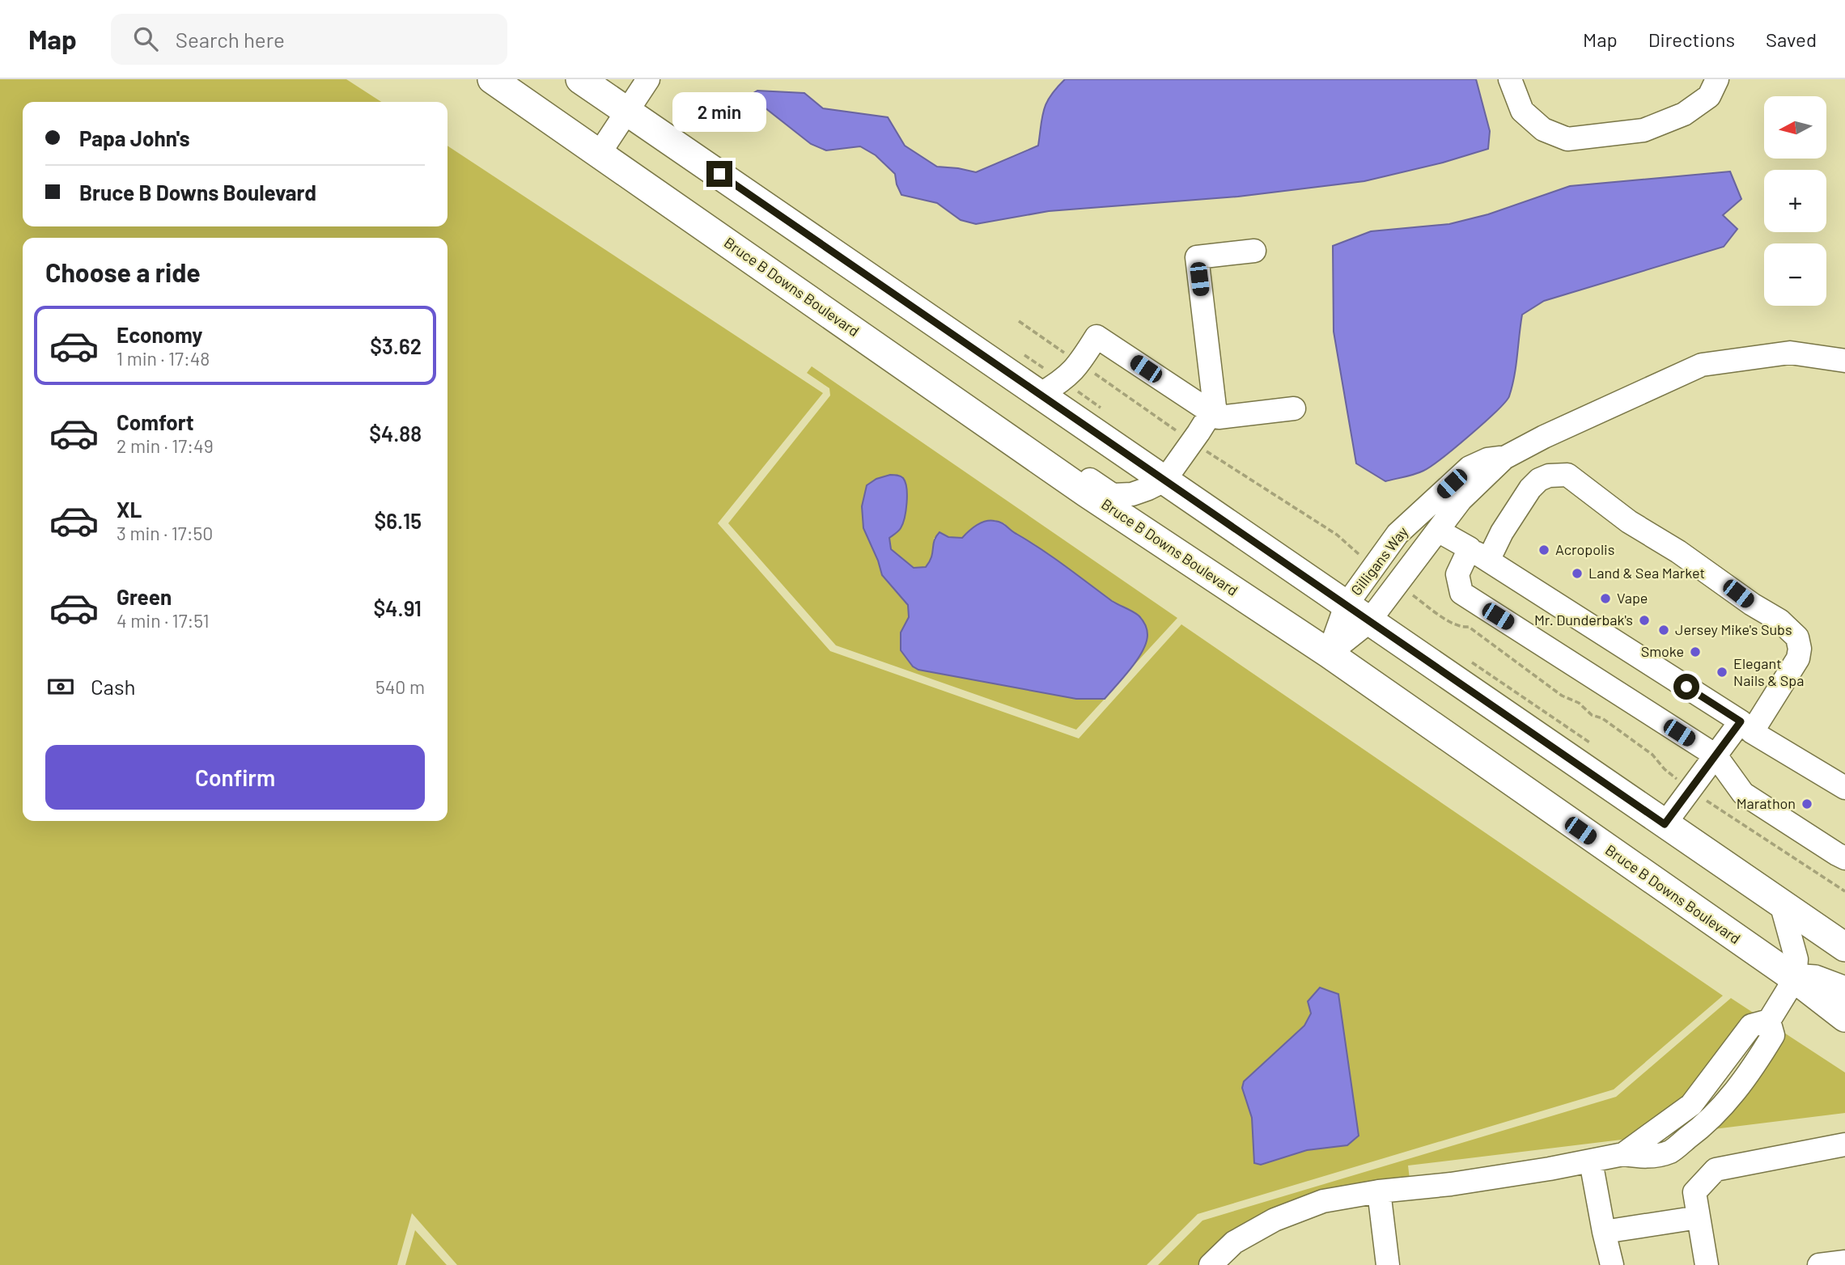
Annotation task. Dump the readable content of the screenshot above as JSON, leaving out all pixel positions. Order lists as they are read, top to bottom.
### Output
{
  "streets": {
    "main road": ["Bruce B Downs Boulevard"],
    "street": ["Gilligans Way"]
  },
  "crossings": [
    ["Bruce B Downs Boulevard", "Gilligans Way"]
  ],
  "places": [
    "Acropolis",
    "Land & Sea Market",
    "Vape",
    "Mr. Dunderbak's",
    "Jersey Mike's Subs",
    "Smoke",
    "Elegant Nails & Spa",
    "Marathon"
  ],
  "north": "left",
  "page": {
    "header": "Map",
    "search": "Search here",
    "nav": ["Map", "Directions", "Saved"],
    "bubble": "2 min",
    "map_buttons": ["+", "−"],
    "banner": ["Papa John's", "Bruce B Downs Boulevard"],
    "heading": "Choose a ride",
    "list": [
      {
        "name": "Economy",
        "note": "1 min · 17:48",
        "value": "$3.62"
      },
      {
        "name": "Comfort",
        "note": "2 min · 17:49",
        "value": "$4.88"
      },
      {
        "name": "XL",
        "note": "3 min · 17:50",
        "value": "$6.15"
      },
      {
        "name": "Green",
        "note": "4 min · 17:51",
        "value": "$4.91"
      }
    ],
    "pay": ["Cash", "540 m"],
    "buttons": "Confirm"
  }
}
